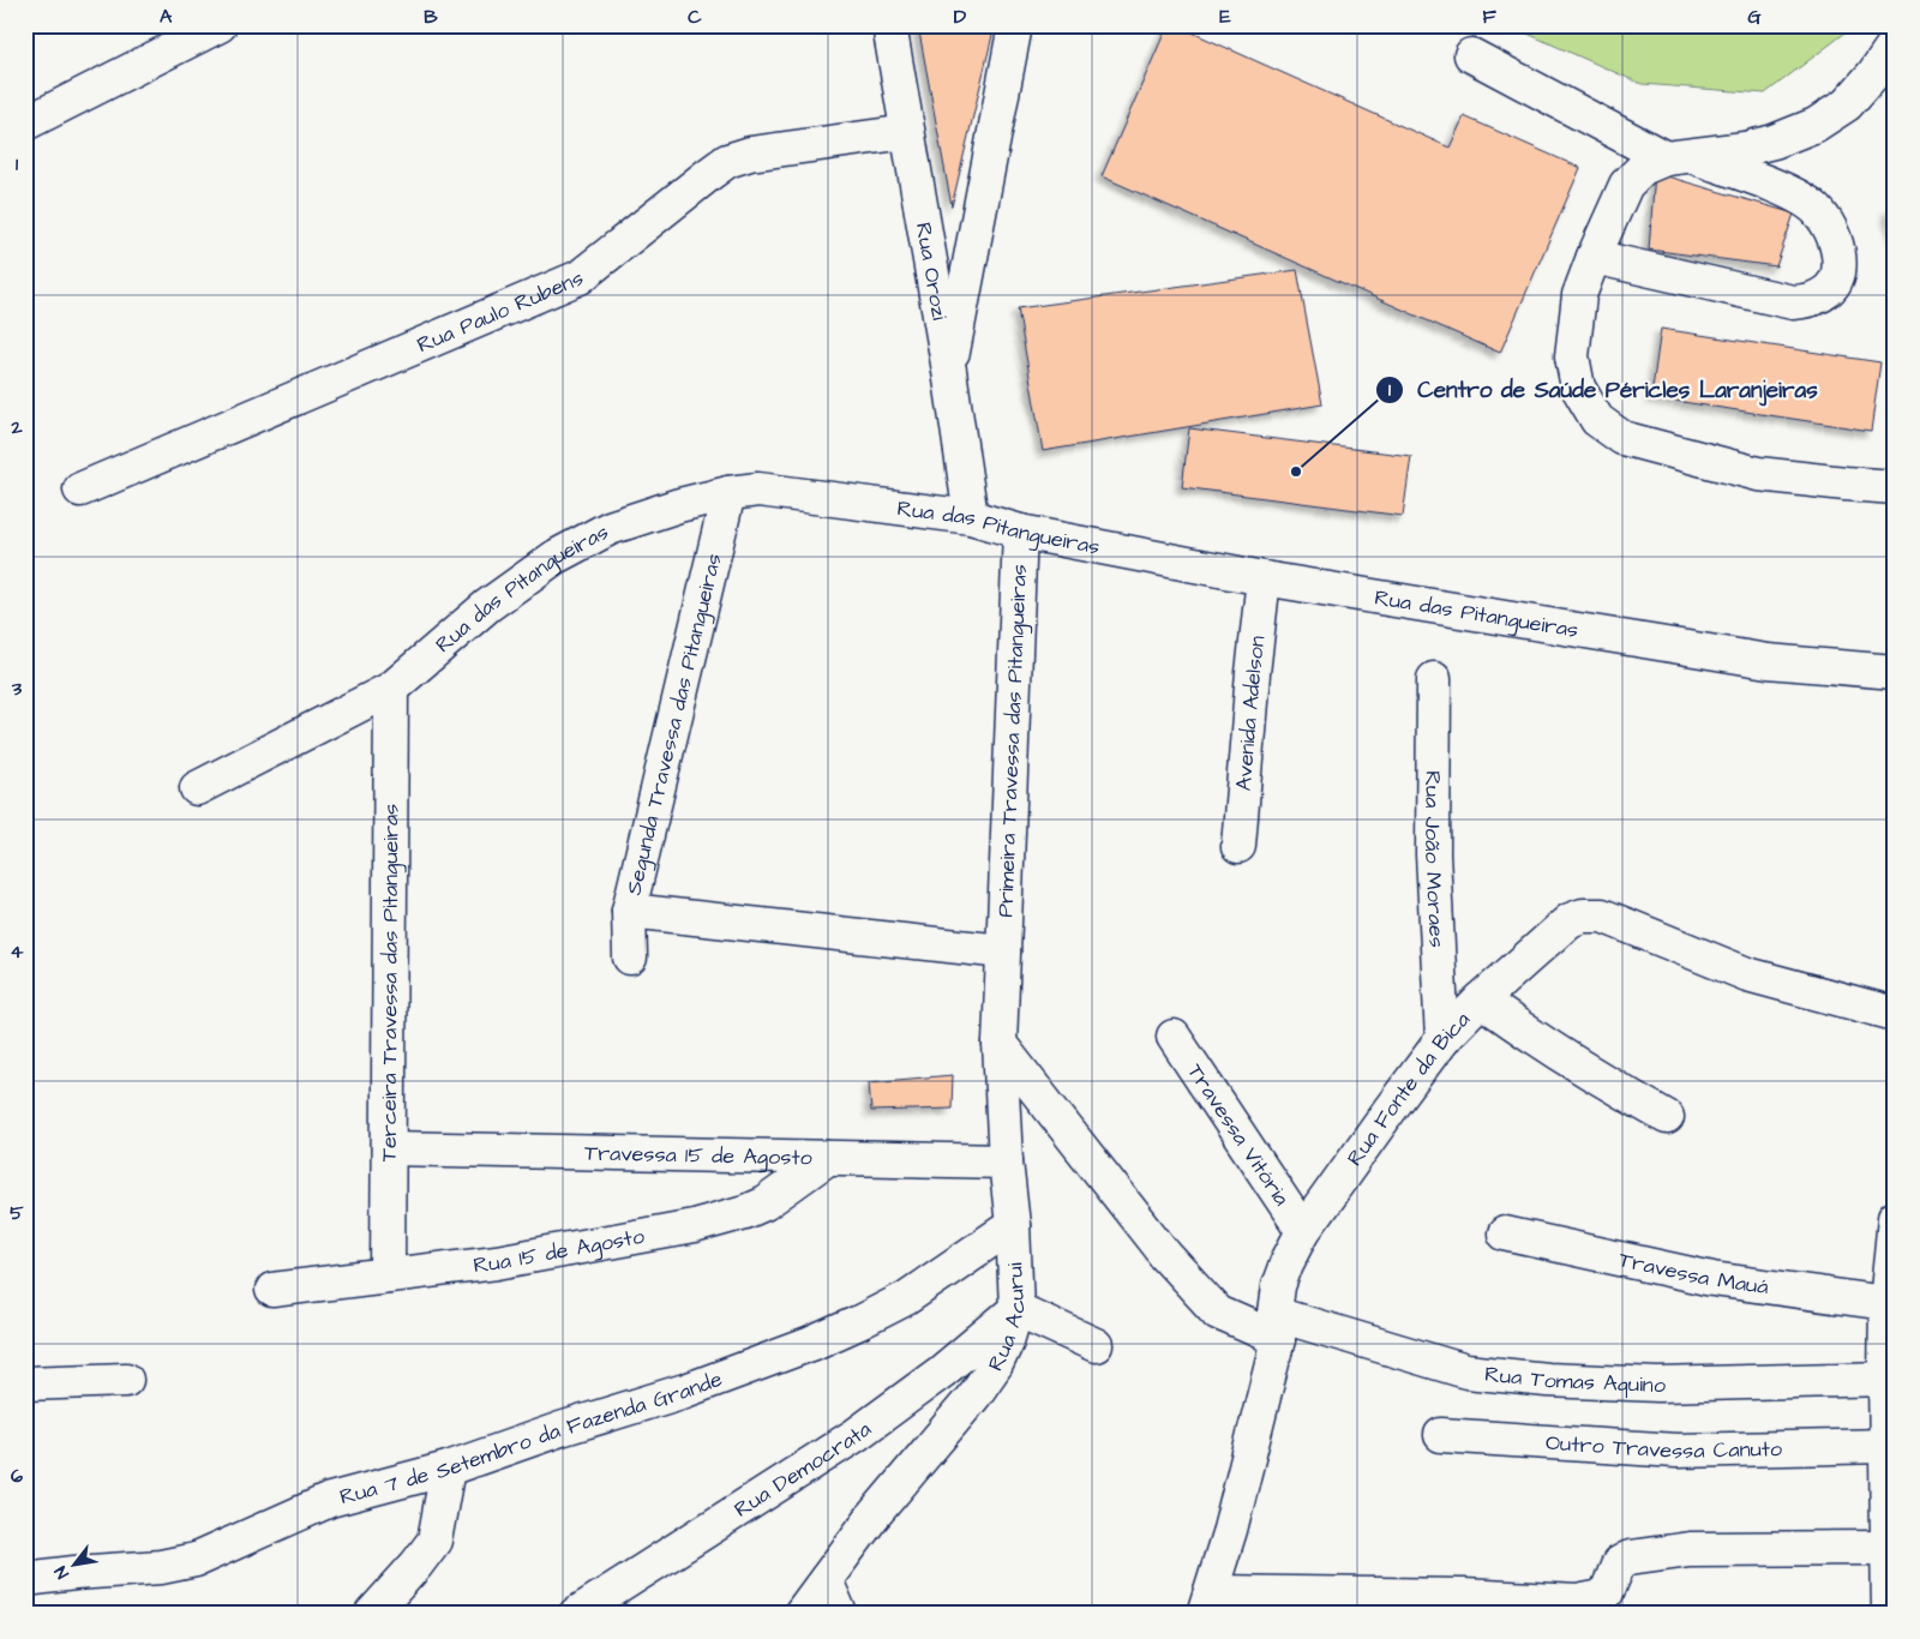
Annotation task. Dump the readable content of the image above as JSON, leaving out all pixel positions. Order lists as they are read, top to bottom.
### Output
{
  "streets": {
    "street": [
      "Rua Orozi",
      "Rua Paulo Rubens",
      "Rua das Pitangueiras",
      "Avenida Adelson",
      "Segunda Travessa das Pitangueiras",
      "Primeira Travessa das Pitangueiras",
      "Rua João Moraes",
      "Terceira Travessa das Pitangueiras",
      "Rua Fonte da Bica",
      "Travessa Vitória",
      "Travessa 15 de Agosto",
      "Rua 15 de Agosto",
      "Travessa Mauá",
      "Rua Acurui",
      "Rua Tomas Aquino",
      "Rua 7 de Setembro da Fazenda Grande",
      "Outro Travessa Canuto",
      "Rua Democrata"
    ]
  },
  "crossings": [
    ["Rua Orozi", "Rua Paulo Rubens"],
    ["Rua Orozi", "Rua das Pitangueiras"],
    ["Rua das Pitangueiras", "Avenida Adelson"],
    ["Rua das Pitangueiras", "Segunda Travessa das Pitangueiras"],
    ["Rua das Pitangueiras", "Primeira Travessa das Pitangueiras"],
    ["Rua das Pitangueiras", "Terceira Travessa das Pitangueiras"],
    ["Primeira Travessa das Pitangueiras", "Rua Acurui"],
    ["Rua João Moraes", "Rua Fonte da Bica"],
    ["Terceira Travessa das Pitangueiras", "Travessa 15 de Agosto"],
    ["Terceira Travessa das Pitangueiras", "Rua 15 de Agosto"],
    ["Rua Fonte da Bica", "Travessa Vitória"],
    ["Rua Fonte da Bica", "Rua Tomas Aquino"],
    ["Travessa 15 de Agosto", "Rua 15 de Agosto"],
    ["Travessa 15 de Agosto", "Rua Acurui"],
    ["Rua Acurui", "Rua 7 de Setembro da Fazenda Grande"],
    ["Rua Acurui", "Rua Democrata"]
  ],
  "places": ["Centro de Saúde Péricles Laranjeiras"],
  "north": "bottom left",
  "grid": {
    "columns": [
      "A",
      "B",
      "C",
      "D",
      "E",
      "F",
      "G"
    ],
    "rows": [
      "1",
      "2",
      "3",
      "4",
      "5",
      "6"
    ]
  }
}
